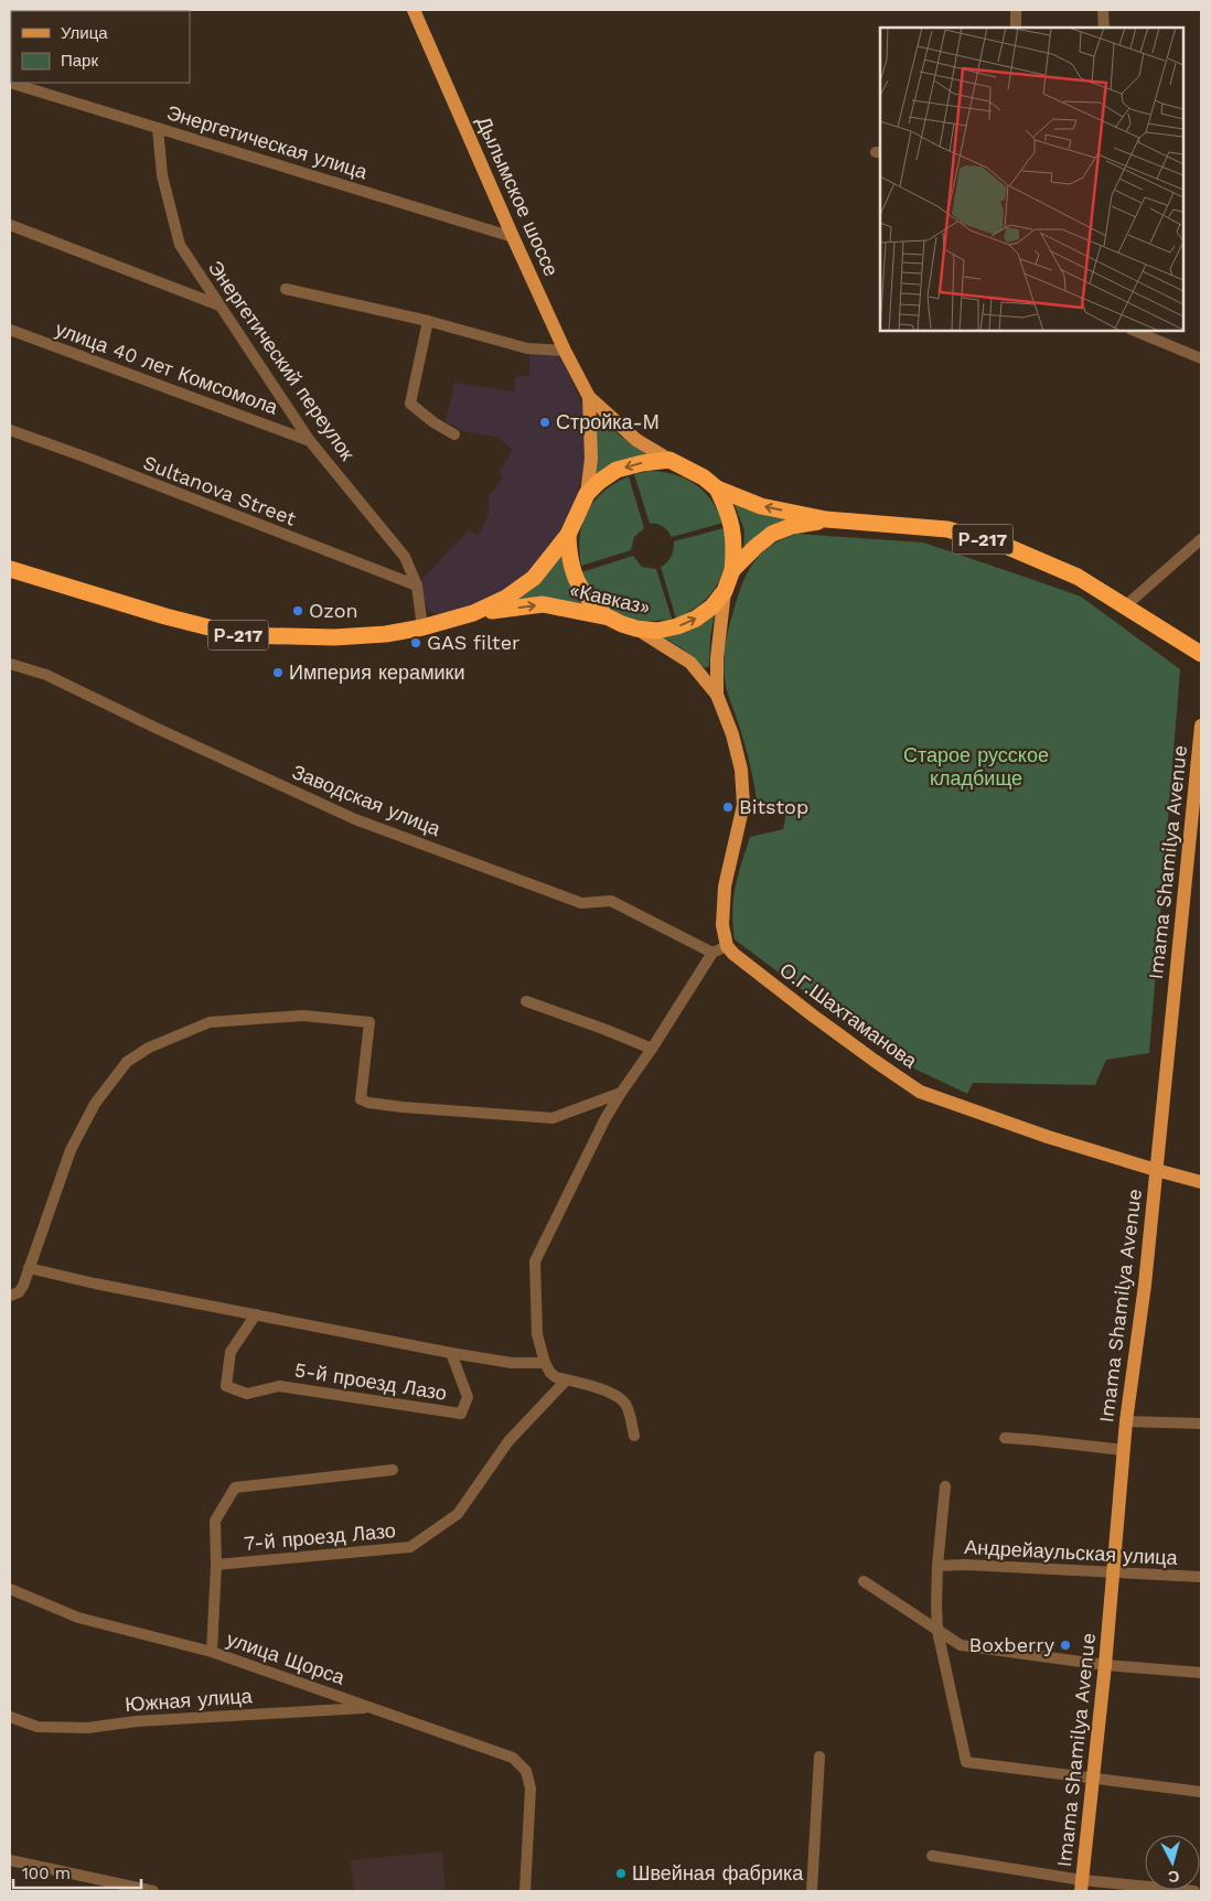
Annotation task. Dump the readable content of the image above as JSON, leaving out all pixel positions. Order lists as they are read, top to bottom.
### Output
{
  "streets": {
    "highway": ["Р-217", "«Кавказ»"],
    "main road": ["Дылымское шоссе", "Imama Shamilya Avenue", "О.Г.Шахтаманова"],
    "street": [
      "Энергетическая улица",
      "Энергетический переулок",
      "улица 40 лет Комсомола",
      "Sultanova Street",
      "Заводская улица",
      "5-й проезд Лазо",
      "7-й проезд Лазо",
      "Андрейаульская улица",
      "улица Щорса",
      "Южная улица"
    ]
  },
  "crossings": [
    ["Энергетическая улица", "Дылымское шоссе"],
    ["Энергетическая улица", "Энергетический переулок"],
    ["Дылымское шоссе", "Р-217"],
    ["Энергетический переулок", "улица 40 лет Комсомола"],
    ["Энергетический переулок", "Sultanova Street"],
    ["Энергетический переулок", "Р-217"],
    ["Р-217", "«Кавказ»"],
    ["Imama Shamilya Avenue", "О.Г.Шахтаманова"],
    ["Imama Shamilya Avenue", "Андрейаульская улица"],
    ["улица Щорса", "Южная улица"]
  ],
  "one_way": ["«Кавказ»"],
  "parks": ["Старое русское кладбище"],
  "places": [
    "Стройка-М",
    "Ozon",
    "GAS filter",
    "Империя керамики",
    "Bitstop",
    "Boxberry",
    "Швейная фабрика"
  ],
  "legend": ["Улица", "Парк"],
  "scale_bar": "100 m",
  "north": "bottom"
}
